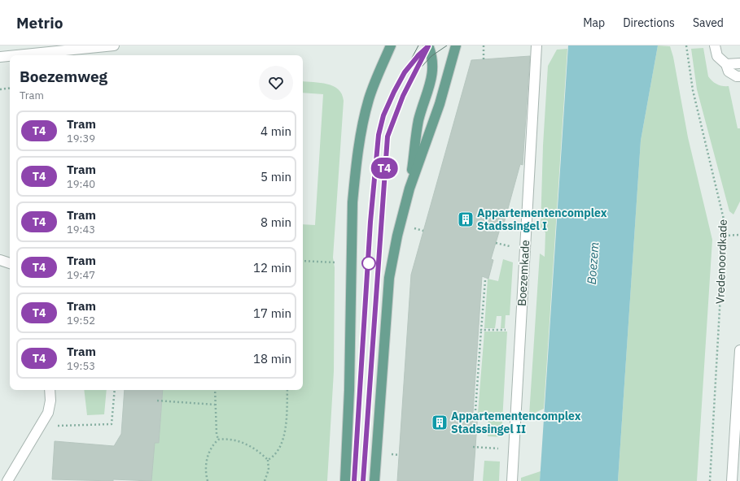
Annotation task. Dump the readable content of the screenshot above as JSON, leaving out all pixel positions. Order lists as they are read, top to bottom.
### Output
{
  "streets": {
    "street": ["Boezemkade"],
    "path": ["Vredenoordkade"]
  },
  "water": ["Boezem"],
  "places": {
    "building": ["Appartementencomplex Stadssingel I", "Appartementencomplex Stadssingel II"]
  },
  "lines": ["tram line T4"],
  "page": {
    "header": "Metrio",
    "nav": ["Map", "Directions", "Saved"],
    "on_map": "T4",
    "heading": ["Boezemweg", "Tram"],
    "list": [
      {
        "mark": "T4",
        "name": "Tram",
        "note": "19:39",
        "value": "4 min"
      },
      {
        "mark": "T4",
        "name": "Tram",
        "note": "19:40",
        "value": "5 min"
      },
      {
        "mark": "T4",
        "name": "Tram",
        "note": "19:43",
        "value": "8 min"
      },
      {
        "mark": "T4",
        "name": "Tram",
        "note": "19:47",
        "value": "12 min"
      },
      {
        "mark": "T4",
        "name": "Tram",
        "note": "19:52",
        "value": "17 min"
      },
      {
        "mark": "T4",
        "name": "Tram",
        "note": "19:53",
        "value": "18 min"
      }
    ]
  }
}
